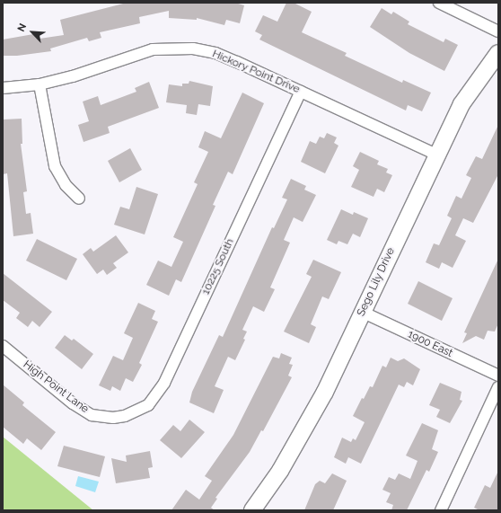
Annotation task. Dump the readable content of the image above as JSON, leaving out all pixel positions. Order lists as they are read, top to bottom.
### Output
{
  "streets": {
    "street": [
      "Hickory Point Drive",
      "10225 South",
      "Sego Lily Drive",
      "1900 East",
      "High Point Lane"
    ]
  },
  "crossings": [
    ["Hickory Point Drive", "10225 South"],
    ["Hickory Point Drive", "Sego Lily Drive"],
    ["10225 South", "High Point Lane"],
    ["Sego Lily Drive", "1900 East"]
  ],
  "north": "top left"
}
